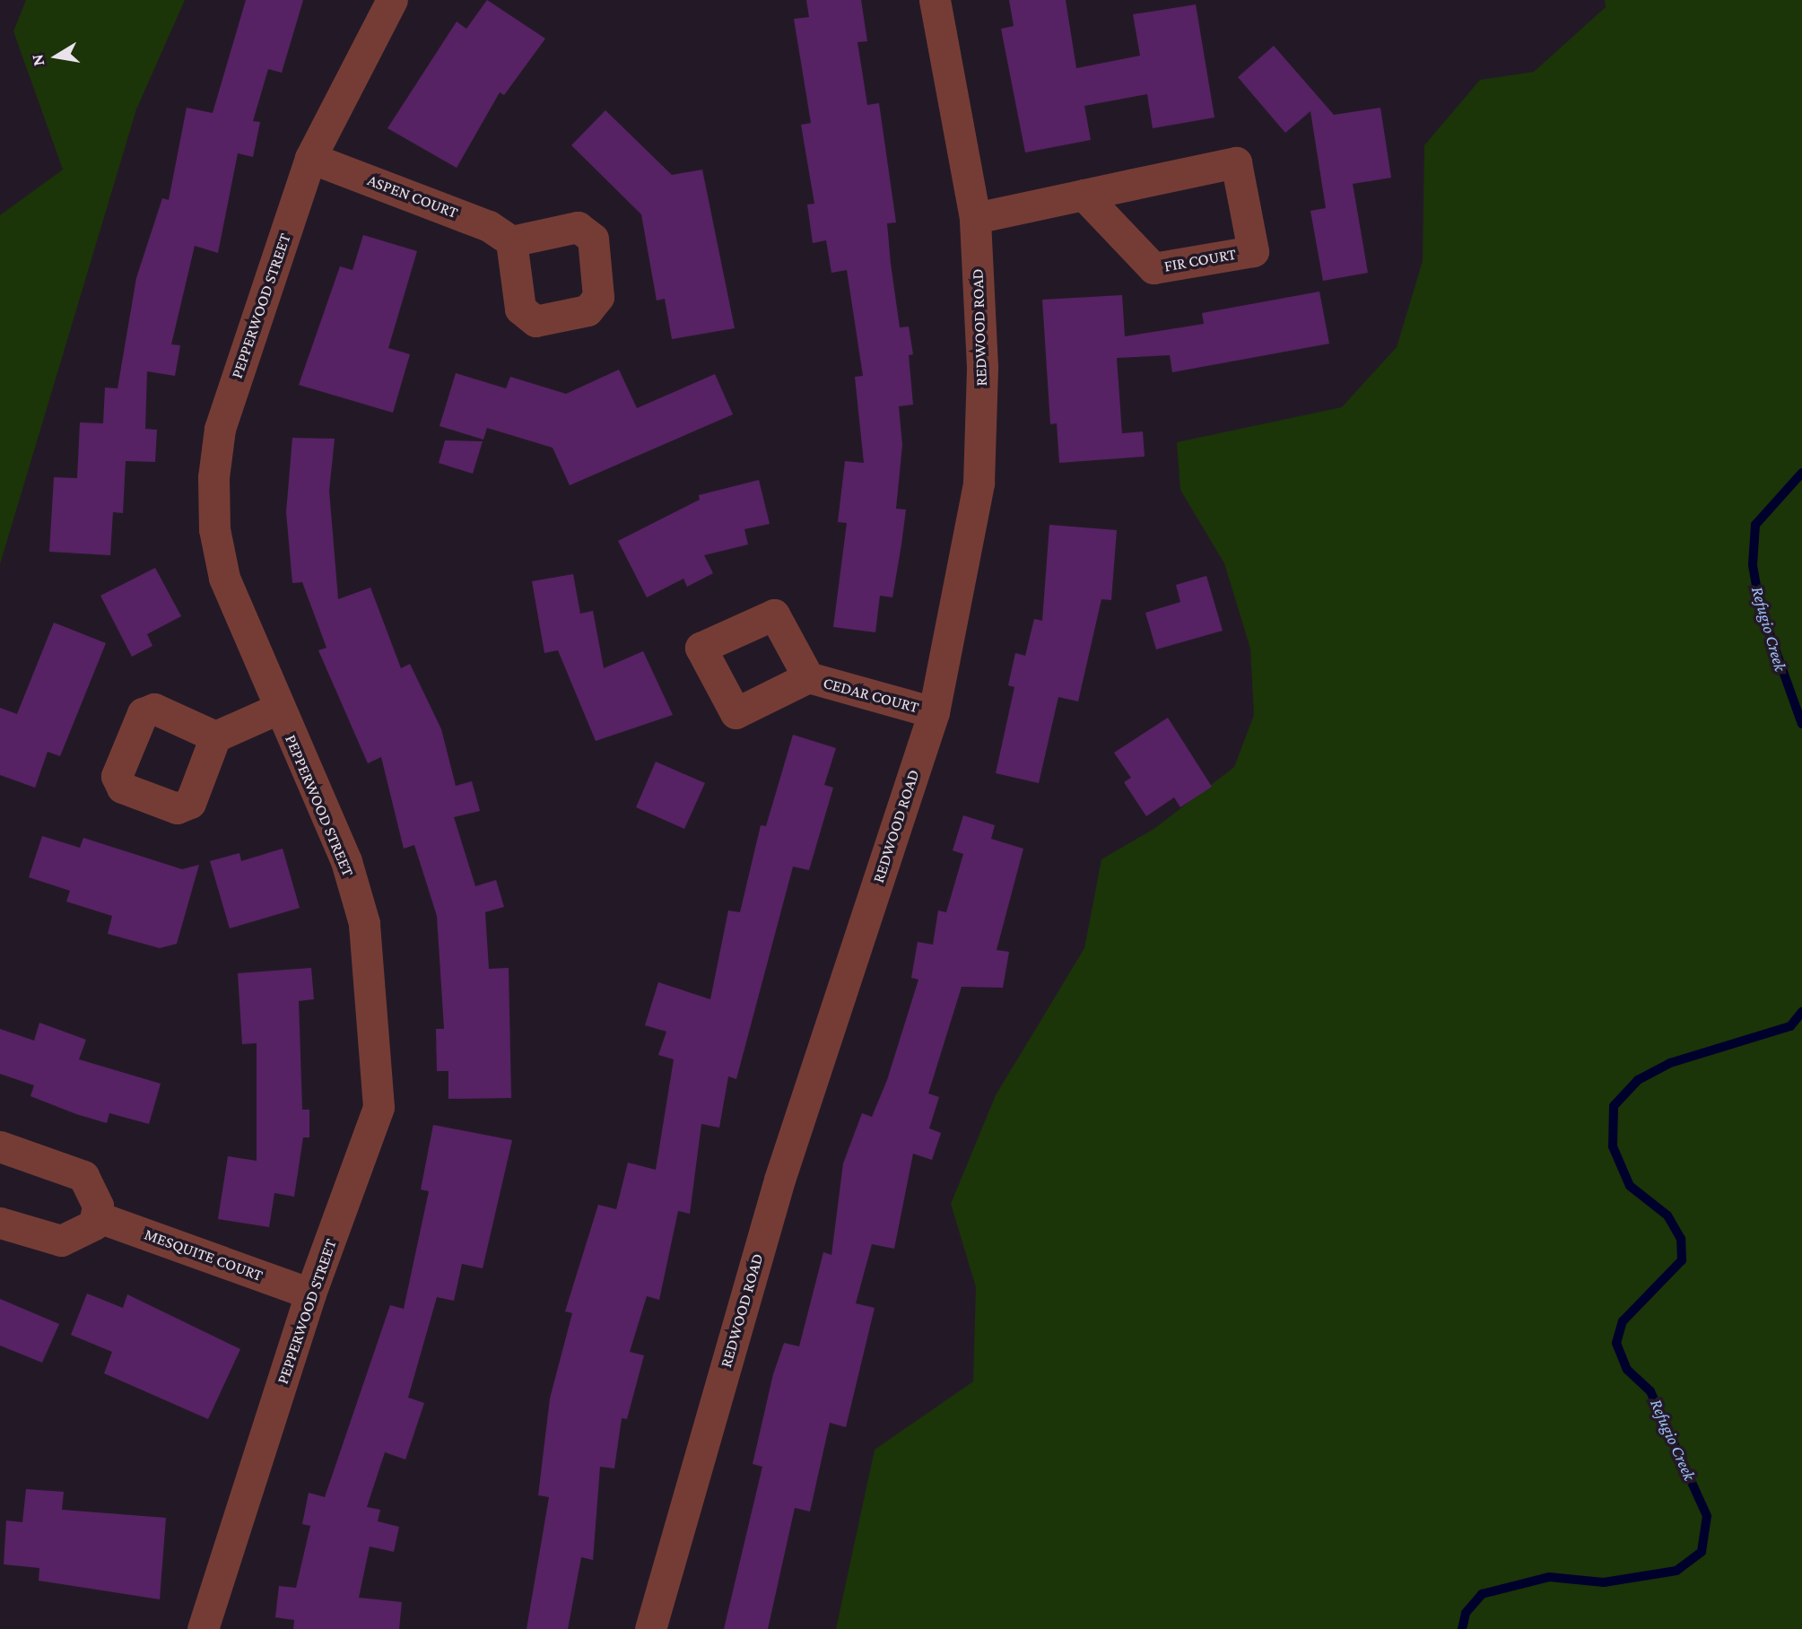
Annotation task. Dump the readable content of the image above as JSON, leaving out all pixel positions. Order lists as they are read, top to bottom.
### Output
{
  "streets": {
    "street": [
      "ASPEN COURT",
      "FIR COURT",
      "PEPPERWOOD STREET",
      "REDWOOD ROAD",
      "CEDAR COURT",
      "MESQUITE COURT"
    ]
  },
  "crossings": [
    ["ASPEN COURT", "PEPPERWOOD STREET"],
    ["FIR COURT", "REDWOOD ROAD"],
    ["PEPPERWOOD STREET", "MESQUITE COURT"],
    ["REDWOOD ROAD", "CEDAR COURT"]
  ],
  "water": ["Refugio Creek"],
  "north": "left"
}
